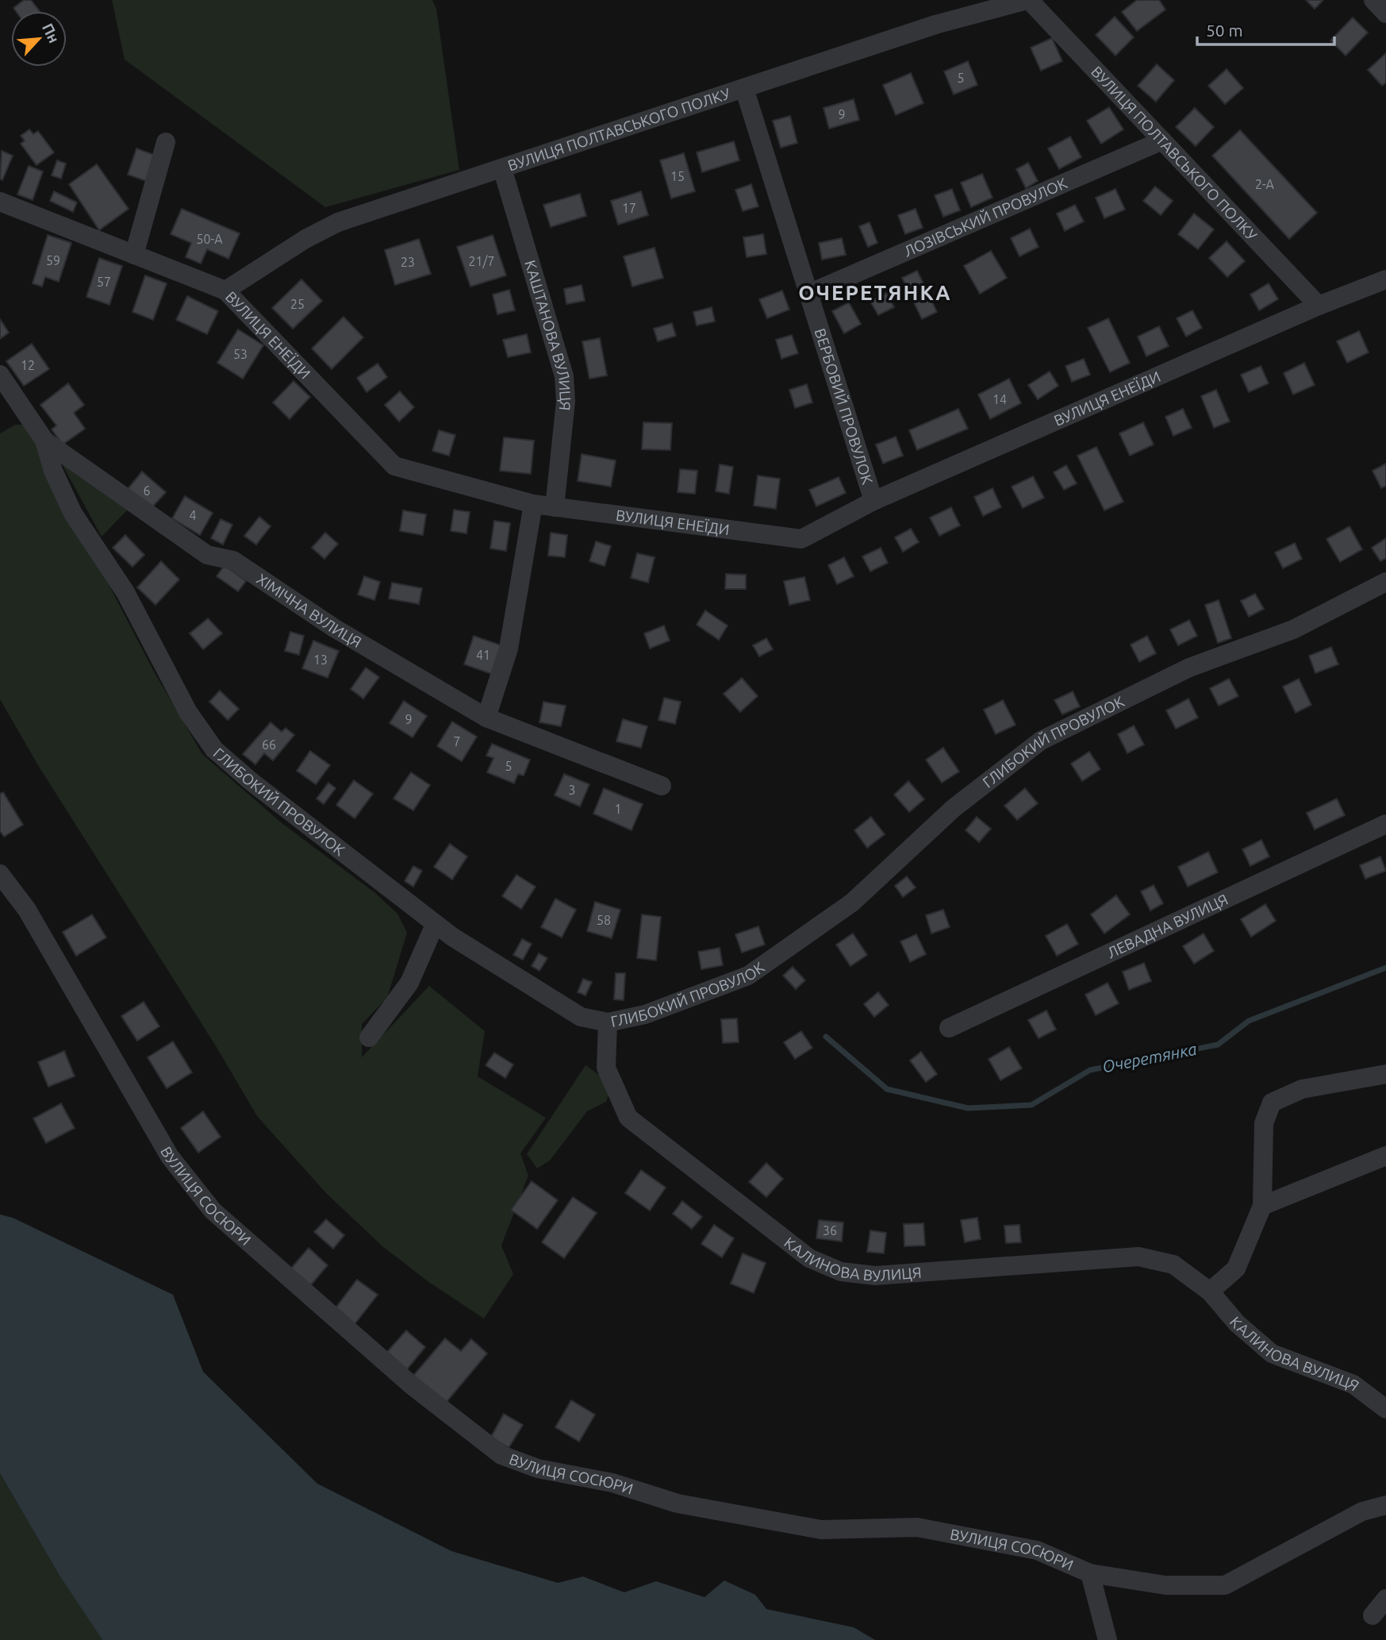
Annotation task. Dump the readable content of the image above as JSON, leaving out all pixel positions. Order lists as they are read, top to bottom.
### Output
{
  "streets": {
    "street": [
      "ВУЛИЦЯ ПОЛТАВСЬКОГО ПОЛКУ",
      "ЛОЗІВСЬКИЙ ПРОВУЛОК",
      "ВУЛИЦЯ ЕНЕЇДИ",
      "КАШТАНОВА ВУЛИЦЯ",
      "ВЕРБОВИЙ ПРОВУЛОК",
      "ХІМІЧНА ВУЛИЦЯ",
      "ГЛИБОКИЙ ПРОВУЛОК",
      "ЛЕВАДНА ВУЛИЦЯ",
      "ВУЛИЦЯ СОСЮРИ",
      "КАЛИНОВА ВУЛИЦЯ"
    ]
  },
  "crossings": [
    ["ВУЛИЦЯ ПОЛТАВСЬКОГО ПОЛКУ", "ЛОЗІВСЬКИЙ ПРОВУЛОК"],
    ["ВУЛИЦЯ ПОЛТАВСЬКОГО ПОЛКУ", "ВУЛИЦЯ ЕНЕЇДИ"],
    ["ВУЛИЦЯ ПОЛТАВСЬКОГО ПОЛКУ", "КАШТАНОВА ВУЛИЦЯ"],
    ["ВУЛИЦЯ ПОЛТАВСЬКОГО ПОЛКУ", "ВЕРБОВИЙ ПРОВУЛОК"],
    ["ЛОЗІВСЬКИЙ ПРОВУЛОК", "ВЕРБОВИЙ ПРОВУЛОК"],
    ["ВУЛИЦЯ ЕНЕЇДИ", "КАШТАНОВА ВУЛИЦЯ"],
    ["ВУЛИЦЯ ЕНЕЇДИ", "ВЕРБОВИЙ ПРОВУЛОК"],
    ["ХІМІЧНА ВУЛИЦЯ", "ГЛИБОКИЙ ПРОВУЛОК"],
    ["ГЛИБОКИЙ ПРОВУЛОК", "КАЛИНОВА ВУЛИЦЯ"]
  ],
  "districts": ["ОЧЕРЕТЯНКА"],
  "water": ["Очеретянка"],
  "house_numbers": [
    "5",
    "9",
    "15",
    "2-А",
    "17",
    "50-А",
    "59",
    "21/7",
    "23",
    "57",
    "25",
    "53",
    "12",
    "14",
    "6",
    "4",
    "41",
    "13",
    "9",
    "7",
    "66",
    "5",
    "3",
    "1",
    "58",
    "36"
  ],
  "scale_bar": "50 m",
  "north": "top right"
}
